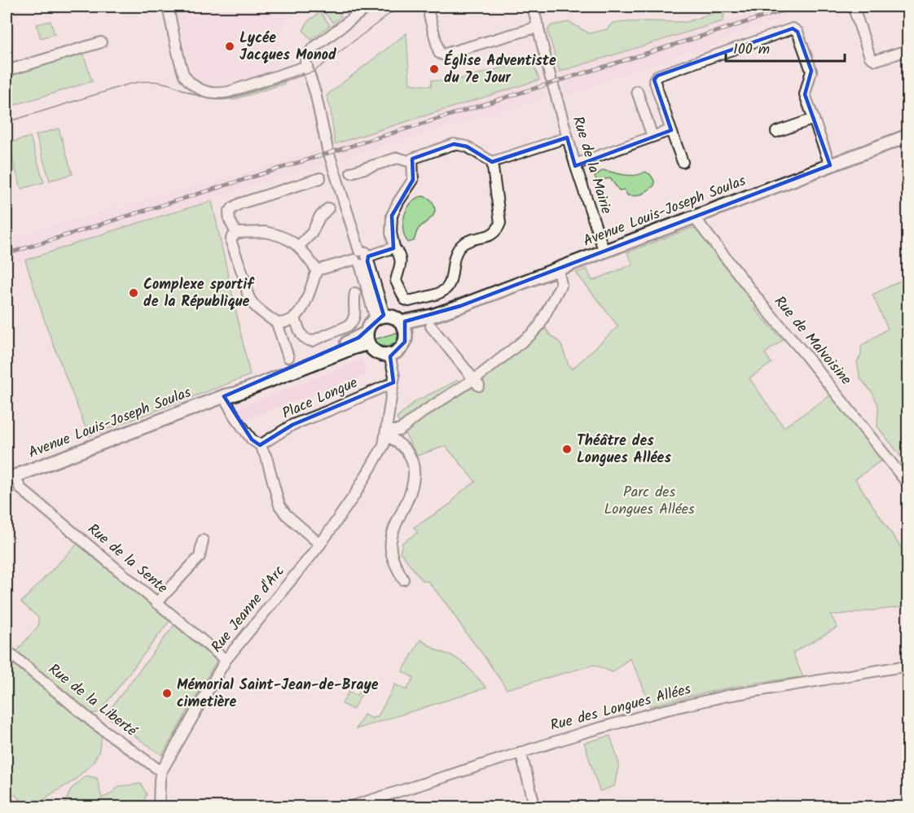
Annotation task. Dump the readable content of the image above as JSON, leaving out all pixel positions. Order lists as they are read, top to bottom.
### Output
{
  "streets": {
    "main road": ["Avenue Louis-Joseph Soulas"],
    "street": [
      "Rue de la Mairie",
      "Rue de Malvoisine",
      "Place Longue",
      "Rue de la Sente",
      "Rue Jeanne d'Arc",
      "Rue de la Liberté",
      "Rue des Longues Allées"
    ]
  },
  "crossings": [
    ["Rue de la Mairie", "Avenue Louis-Joseph Soulas"],
    ["Avenue Louis-Joseph Soulas", "Rue de Malvoisine"],
    ["Avenue Louis-Joseph Soulas", "Rue de la Sente"],
    ["Rue de la Sente", "Rue Jeanne d'Arc"],
    ["Rue Jeanne d'Arc", "Rue de la Liberté"]
  ],
  "parks": ["Parc des Longues Allées"],
  "places": [
    "Lycée Jacques Monod",
    "Église Adventiste du 7e Jour",
    "Complexe sportif de la République",
    "Théâtre des Longues Allées",
    "Mémorial Saint-Jean-de-Braye cimetière"
  ],
  "scale_bar": "100 m"
}
